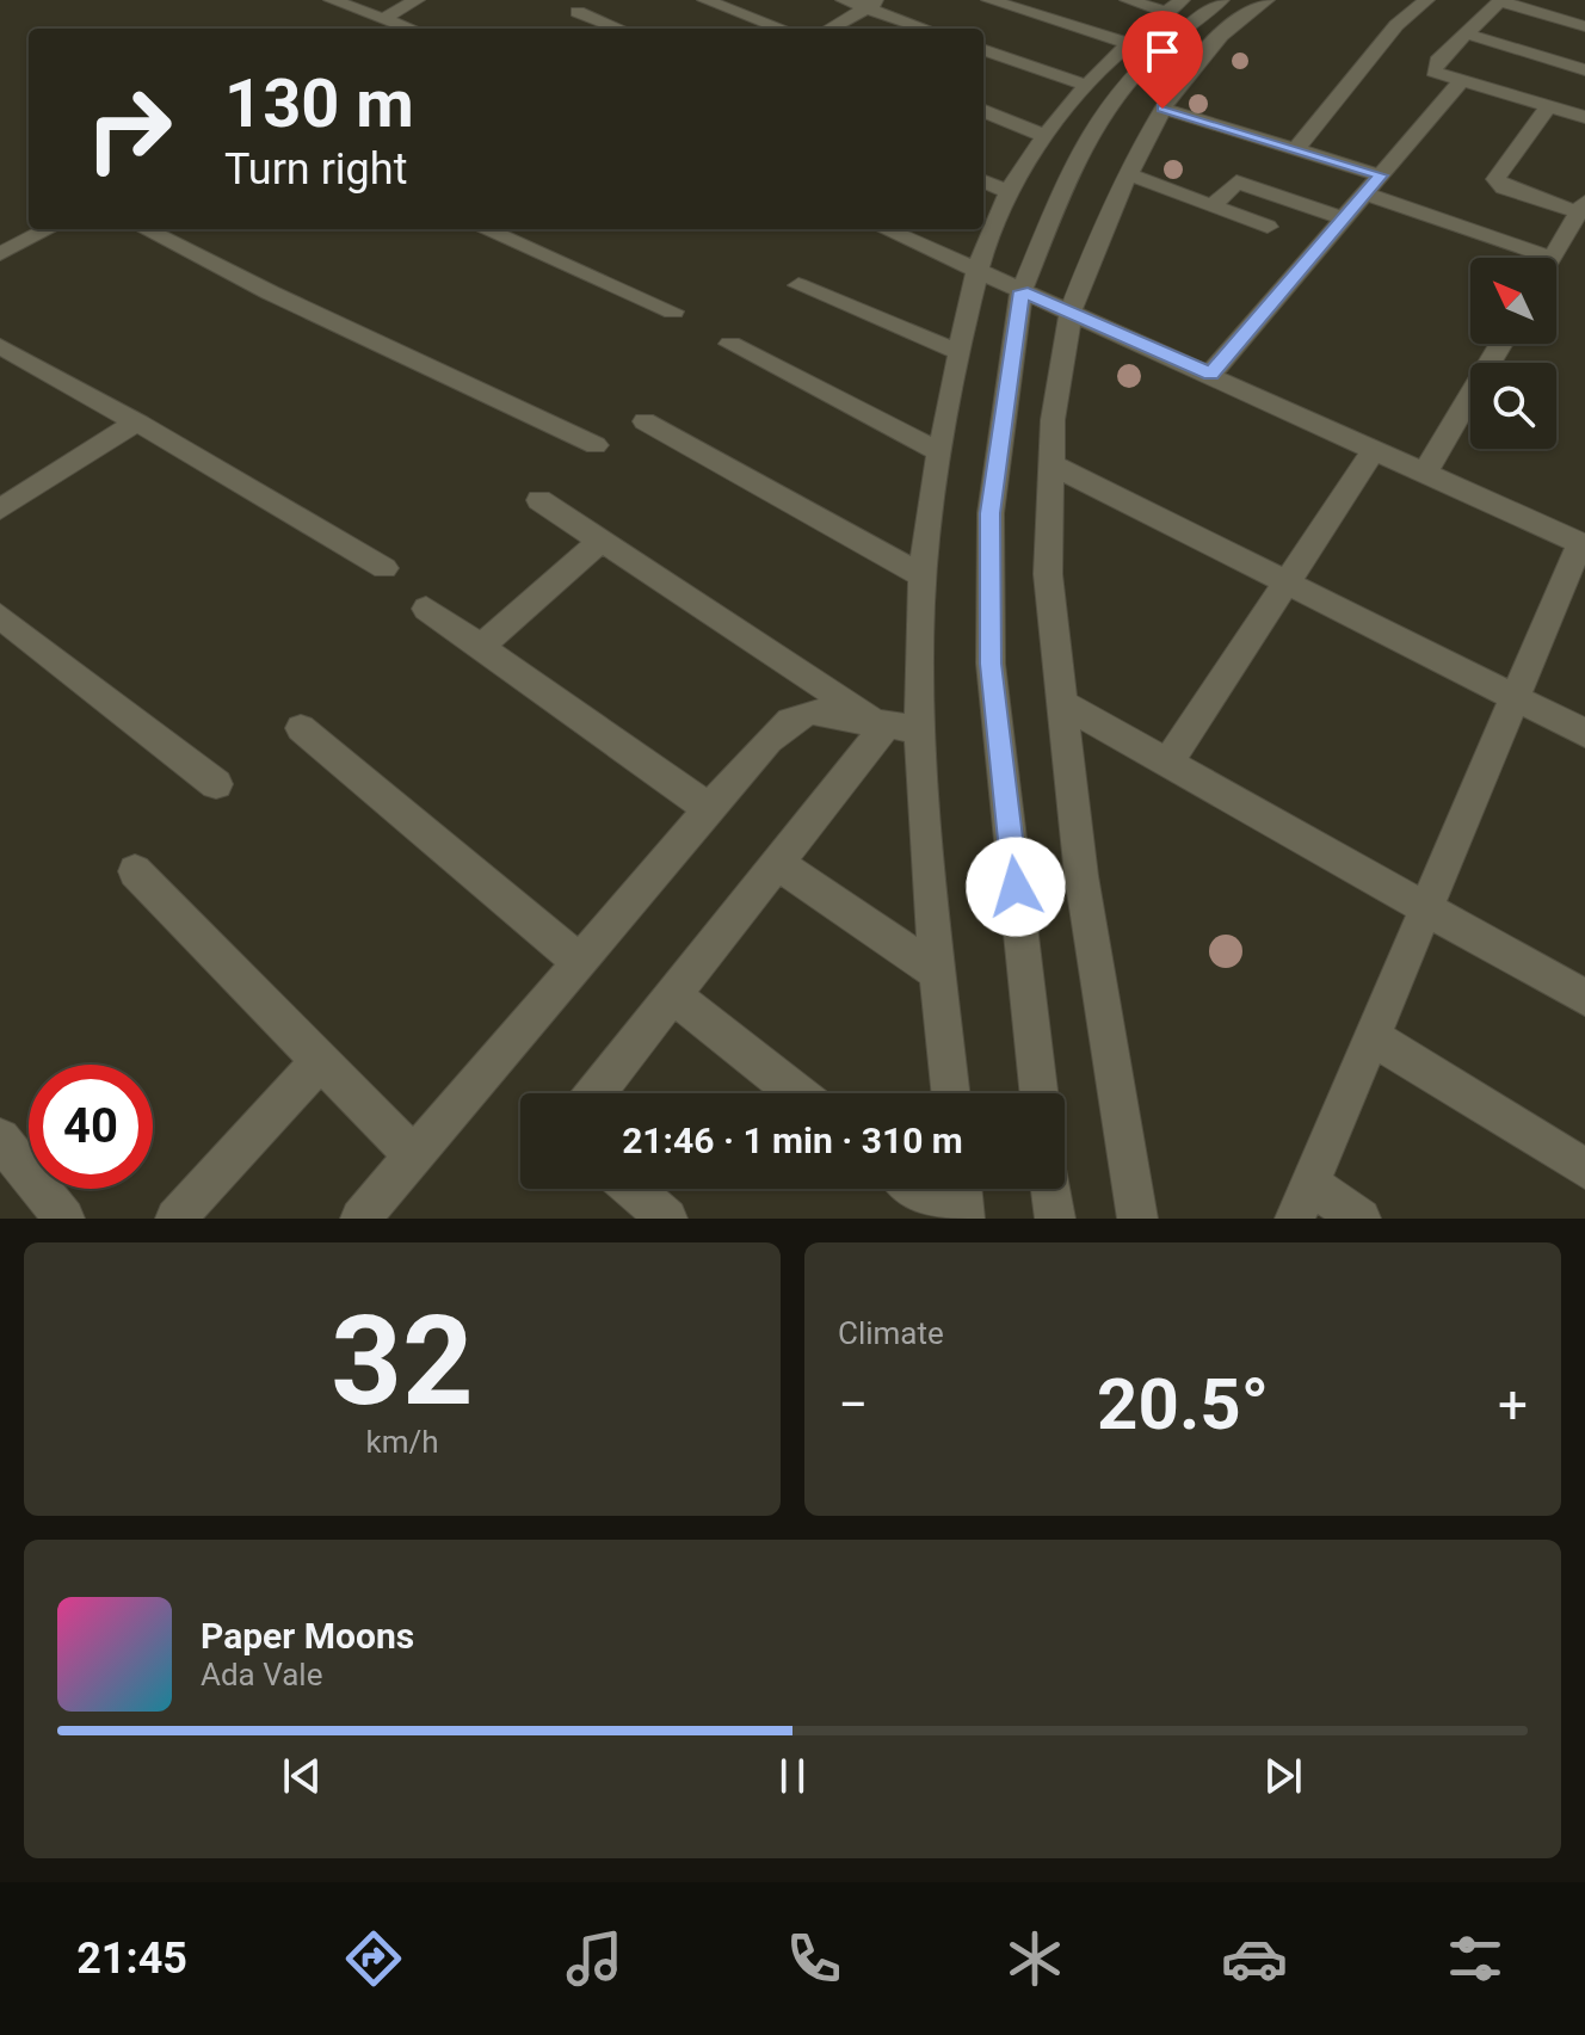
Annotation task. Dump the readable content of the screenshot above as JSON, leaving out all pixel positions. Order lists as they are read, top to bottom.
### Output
{
  "north": "top left",
  "page": {
    "turn": ["130 m", "Turn right"],
    "limit": "40",
    "trip": "21:46 · 1 min · 310 m",
    "tile": [
      ["32", "km/h"],
      "Climate"
    ],
    "heat": ["−", "20.5°", "+"],
    "song": ["Paper Moons", "Ada Vale"],
    "tabs": "21:45"
  }
}
